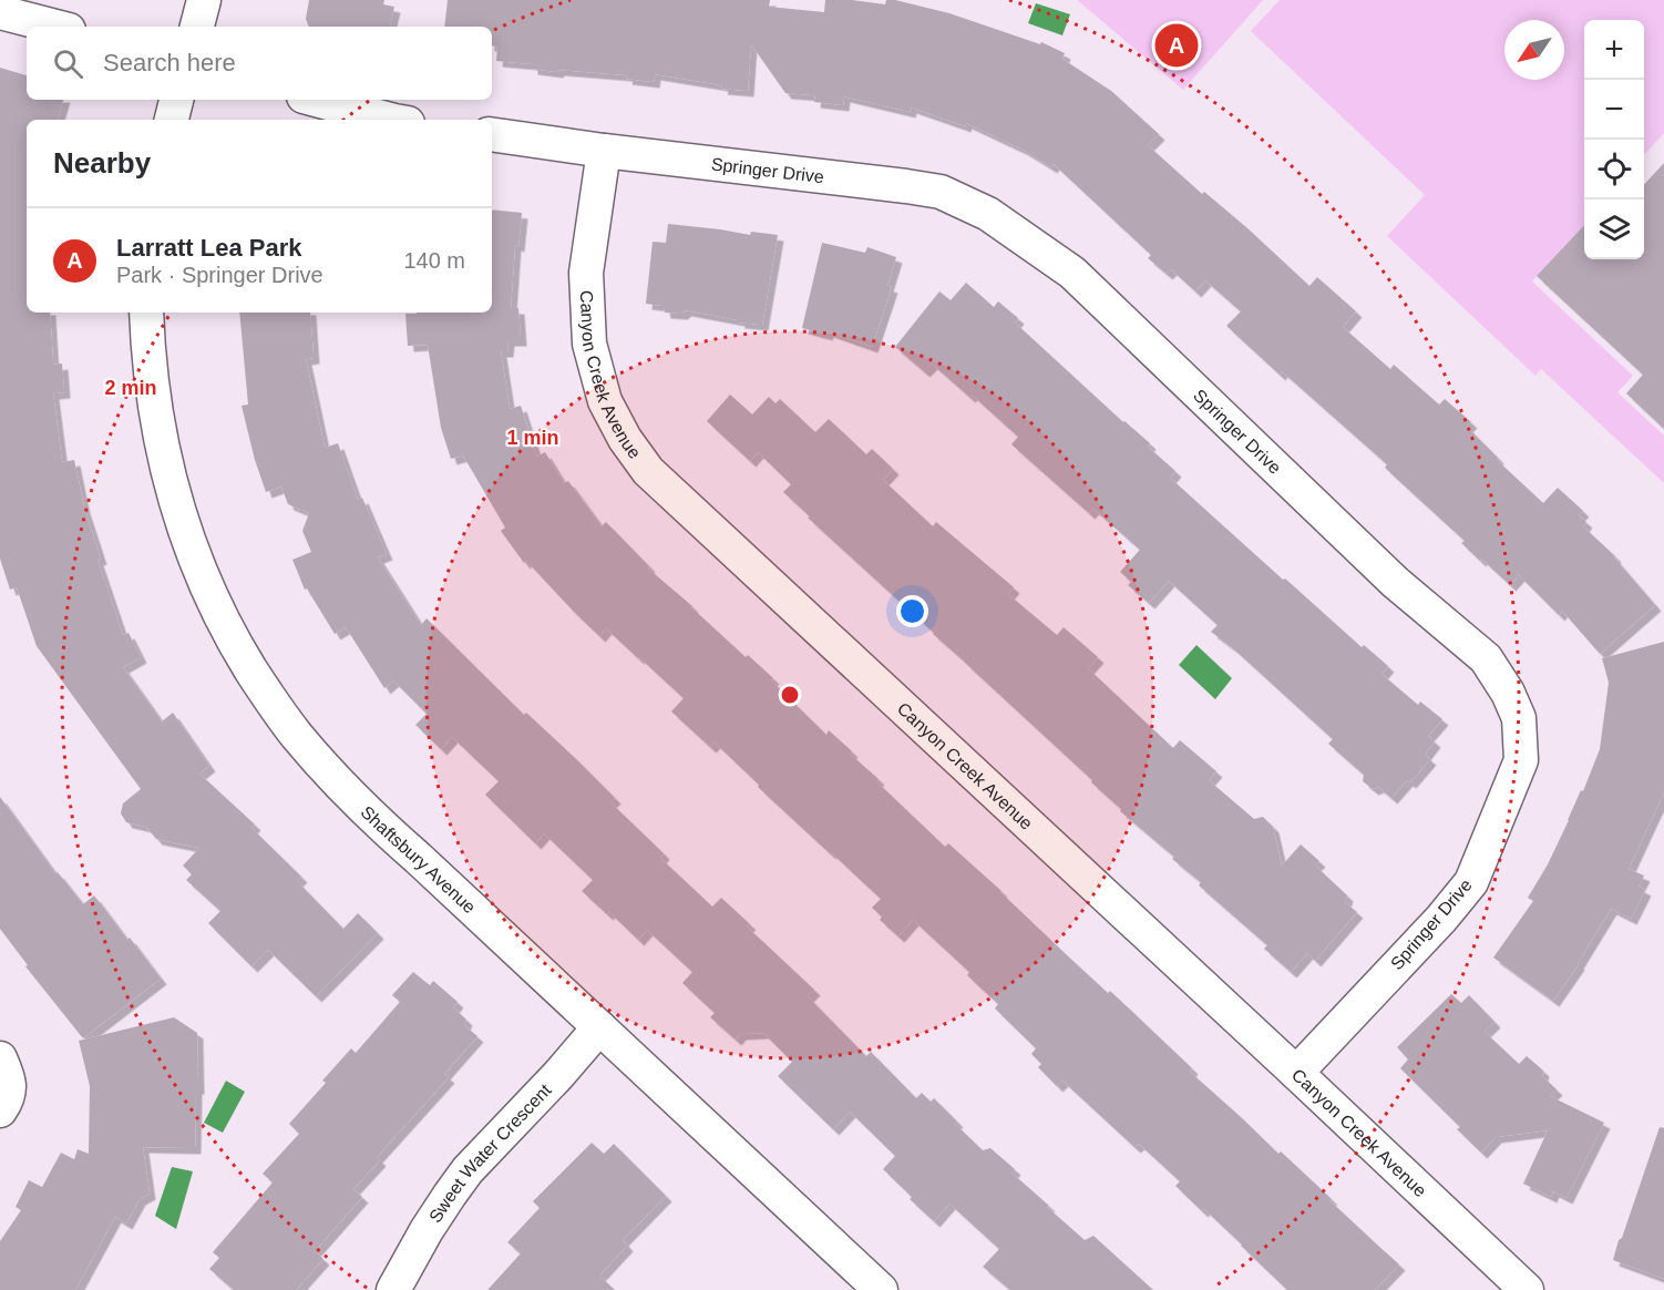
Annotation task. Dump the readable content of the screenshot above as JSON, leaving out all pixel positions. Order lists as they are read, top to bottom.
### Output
{
  "streets": {
    "street": [
      "Springer Drive",
      "Canyon Creek Avenue",
      "Shaftsbury Avenue",
      "Sweet Water Crescent"
    ]
  },
  "crossings": [
    ["Springer Drive", "Canyon Creek Avenue"],
    ["Shaftsbury Avenue", "Sweet Water Crescent"]
  ],
  "north": "bottom left",
  "page": {
    "map_buttons": ["+", "−"],
    "pins": "A",
    "search": "Search here",
    "heading": "Nearby",
    "list": [
      {
        "mark": "A",
        "name": "Larratt Lea Park",
        "note": "Park · Springer Drive",
        "value": "140 m"
      }
    ]
  },
  "rings": ["2 min", "1 min"]
}
